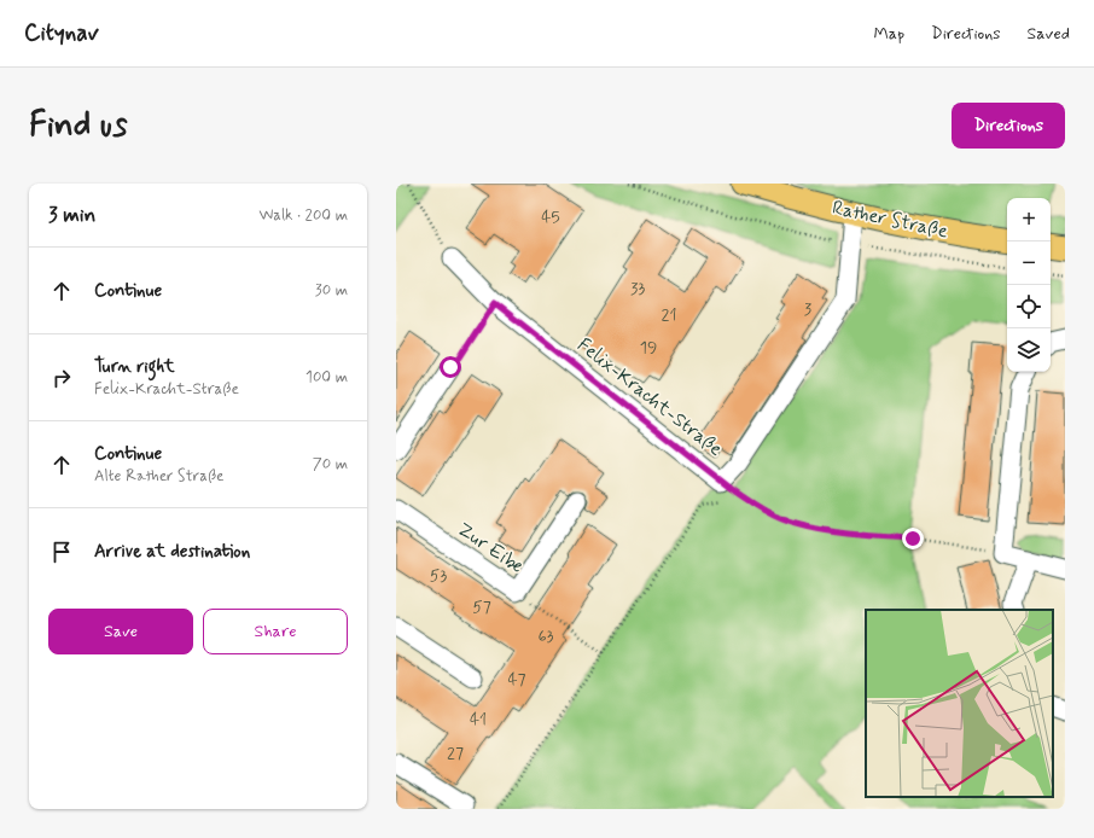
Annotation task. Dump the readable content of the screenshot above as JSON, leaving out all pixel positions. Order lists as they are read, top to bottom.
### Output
{
  "streets": {
    "main road": ["Rather Straße"],
    "street": ["Felix-Kracht-Straße", "Zur Eibe"]
  },
  "crossings": [
    ["Rather Straße", "Felix-Kracht-Straße"]
  ],
  "house_numbers": [
    "45",
    "33",
    "3",
    "21",
    "19",
    "53",
    "57",
    "63",
    "47",
    "41",
    "27"
  ],
  "page": {
    "header": "Citynav",
    "nav": ["Map", "Directions", "Saved"],
    "buttons": [
      "Directions",
      ["Save", "Share"]
    ],
    "title": "Find us",
    "heading": ["3 min", "Walk · 200 m"],
    "map_buttons": ["+", "−"],
    "list": [
      ["Continue", "30 m"],
      ["Turn right", "Felix-Kracht-Straße", "100 m"],
      ["Continue", "Alte Rather Straße", "70 m"],
      "Arrive at destination"
    ]
  }
}
